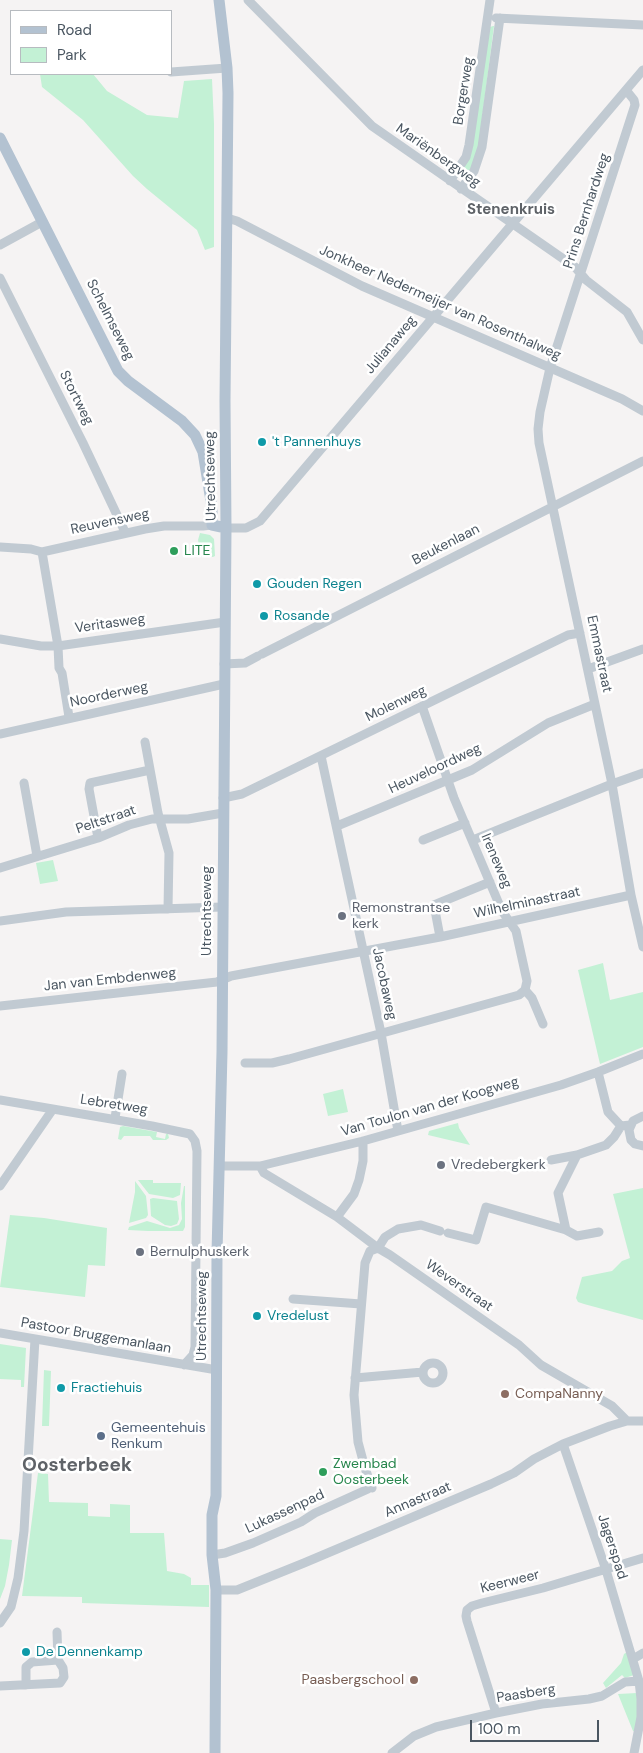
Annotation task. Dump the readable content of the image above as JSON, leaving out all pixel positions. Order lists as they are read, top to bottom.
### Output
{
  "streets": {
    "main road": ["Schelmseweg", "Utrechtseweg", "Reuvensweg"],
    "street": [
      "Borgerweg",
      "Mariënbergweg",
      "Prins Bernhardweg",
      "Jonkheer Nedermeijer van Rosenthalweg",
      "Julianaweg",
      "Stortweg",
      "Beukenlaan",
      "Veritasweg",
      "Emmastraat",
      "Noorderweg",
      "Molenweg",
      "Heuveloordweg",
      "Peltstraat",
      "Ireneweg",
      "Wilhelminastraat",
      "Jan van Embdenweg",
      "Jacobaweg",
      "Lebretweg",
      "Van Toulon van der Koogweg",
      "Weverstraat",
      "Pastoor Bruggemanlaan",
      "Annastraat",
      "Lukassenpad",
      "Jagerspad",
      "Keerweer",
      "Paasberg"
    ]
  },
  "crossings": [
    ["Borgerweg", "Mariënbergweg"],
    ["Mariënbergweg", "Prins Bernhardweg"],
    ["Mariënbergweg", "Julianaweg"],
    ["Prins Bernhardweg", "Jonkheer Nedermeijer van Rosenthalweg"],
    ["Prins Bernhardweg", "Julianaweg"],
    ["Prins Bernhardweg", "Emmastraat"],
    ["Jonkheer Nedermeijer van Rosenthalweg", "Julianaweg"],
    ["Jonkheer Nedermeijer van Rosenthalweg", "Utrechtseweg"],
    ["Jonkheer Nedermeijer van Rosenthalweg", "Emmastraat"],
    ["Schelmseweg", "Reuvensweg"],
    ["Julianaweg", "Utrechtseweg"],
    ["Julianaweg", "Reuvensweg"],
    ["Stortweg", "Reuvensweg"],
    ["Utrechtseweg", "Reuvensweg"],
    ["Utrechtseweg", "Beukenlaan"],
    ["Utrechtseweg", "Veritasweg"],
    ["Utrechtseweg", "Noorderweg"],
    ["Utrechtseweg", "Molenweg"],
    ["Utrechtseweg", "Peltstraat"],
    ["Utrechtseweg", "Wilhelminastraat"],
    ["Utrechtseweg", "Jan van Embdenweg"],
    ["Utrechtseweg", "Lebretweg"],
    ["Utrechtseweg", "Van Toulon van der Koogweg"],
    ["Utrechtseweg", "Pastoor Bruggemanlaan"],
    ["Utrechtseweg", "Annastraat"],
    ["Utrechtseweg", "Lukassenpad"],
    ["Beukenlaan", "Emmastraat"],
    ["Emmastraat", "Molenweg"],
    ["Emmastraat", "Heuveloordweg"],
    ["Emmastraat", "Wilhelminastraat"],
    ["Molenweg", "Ireneweg"],
    ["Molenweg", "Jacobaweg"],
    ["Heuveloordweg", "Ireneweg"],
    ["Heuveloordweg", "Jacobaweg"],
    ["Ireneweg", "Wilhelminastraat"],
    ["Wilhelminastraat", "Jan van Embdenweg"],
    ["Wilhelminastraat", "Jacobaweg"],
    ["Jacobaweg", "Van Toulon van der Koogweg"],
    ["Van Toulon van der Koogweg", "Weverstraat"],
    ["Weverstraat", "Annastraat"],
    ["Annastraat", "Jagerspad"],
    ["Jagerspad", "Keerweer"],
    ["Jagerspad", "Paasberg"],
    ["Keerweer", "Paasberg"]
  ],
  "districts": ["Stenenkruis", "Oosterbeek"],
  "places": [
    "'t Pannenhuys",
    "LITE",
    "Gouden Regen",
    "Rosande",
    "Remonstrantse kerk",
    "Vredebergkerk",
    "Bernulphuskerk",
    "Vredelust",
    "Fractiehuis",
    "CompaNanny",
    "Gemeentehuis Renkum",
    "Zwembad Oosterbeek",
    "De Dennenkamp",
    "Paasbergschool"
  ],
  "legend": ["Road", "Park"],
  "scale_bar": "100 m"
}
